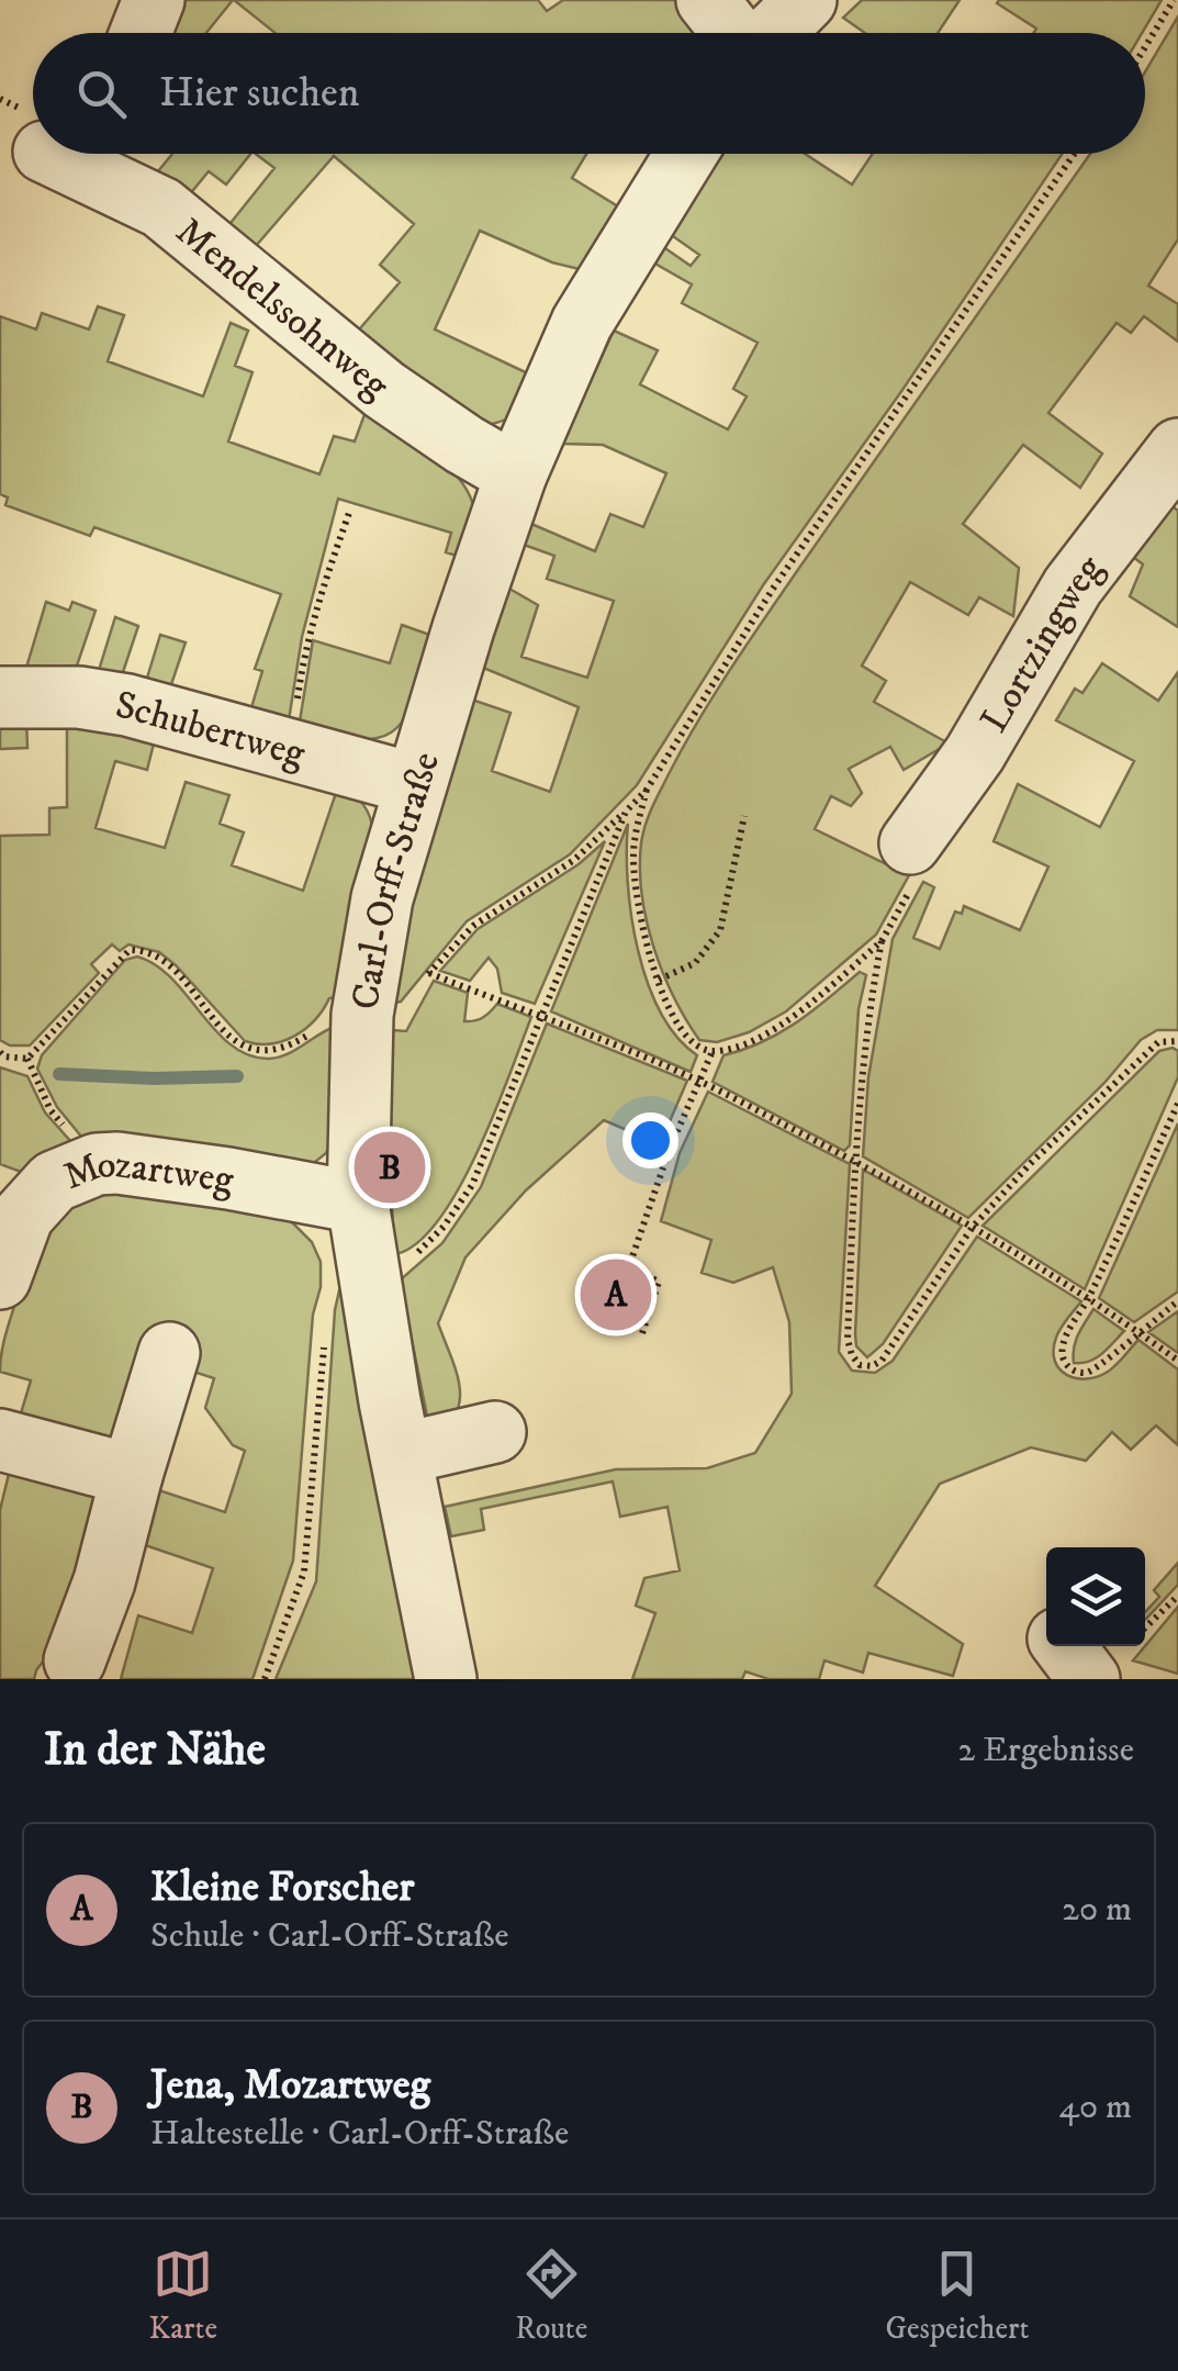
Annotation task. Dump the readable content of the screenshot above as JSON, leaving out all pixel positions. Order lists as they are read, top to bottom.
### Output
{
  "streets": {
    "street": [
      "Mendelssohnweg",
      "Lortzingweg",
      "Schubertweg",
      "Carl-Orff-Straße",
      "Mozartweg"
    ]
  },
  "crossings": [
    ["Mendelssohnweg", "Carl-Orff-Straße"],
    ["Schubertweg", "Carl-Orff-Straße"],
    ["Carl-Orff-Straße", "Mozartweg"]
  ],
  "page": {
    "search": "Hier suchen",
    "pins": ["B", "A"],
    "heading": ["In der Nähe", "2 Ergebnisse"],
    "list": [
      {
        "mark": "A",
        "name": "Kleine Forscher",
        "note": "Schule · Carl-Orff-Straße",
        "value": "20 m"
      },
      {
        "mark": "B",
        "name": "Jena, Mozartweg",
        "note": "Haltestelle · Carl-Orff-Straße",
        "value": "40 m"
      }
    ],
    "nav": ["Karte", "Route", "Gespeichert"]
  }
}
